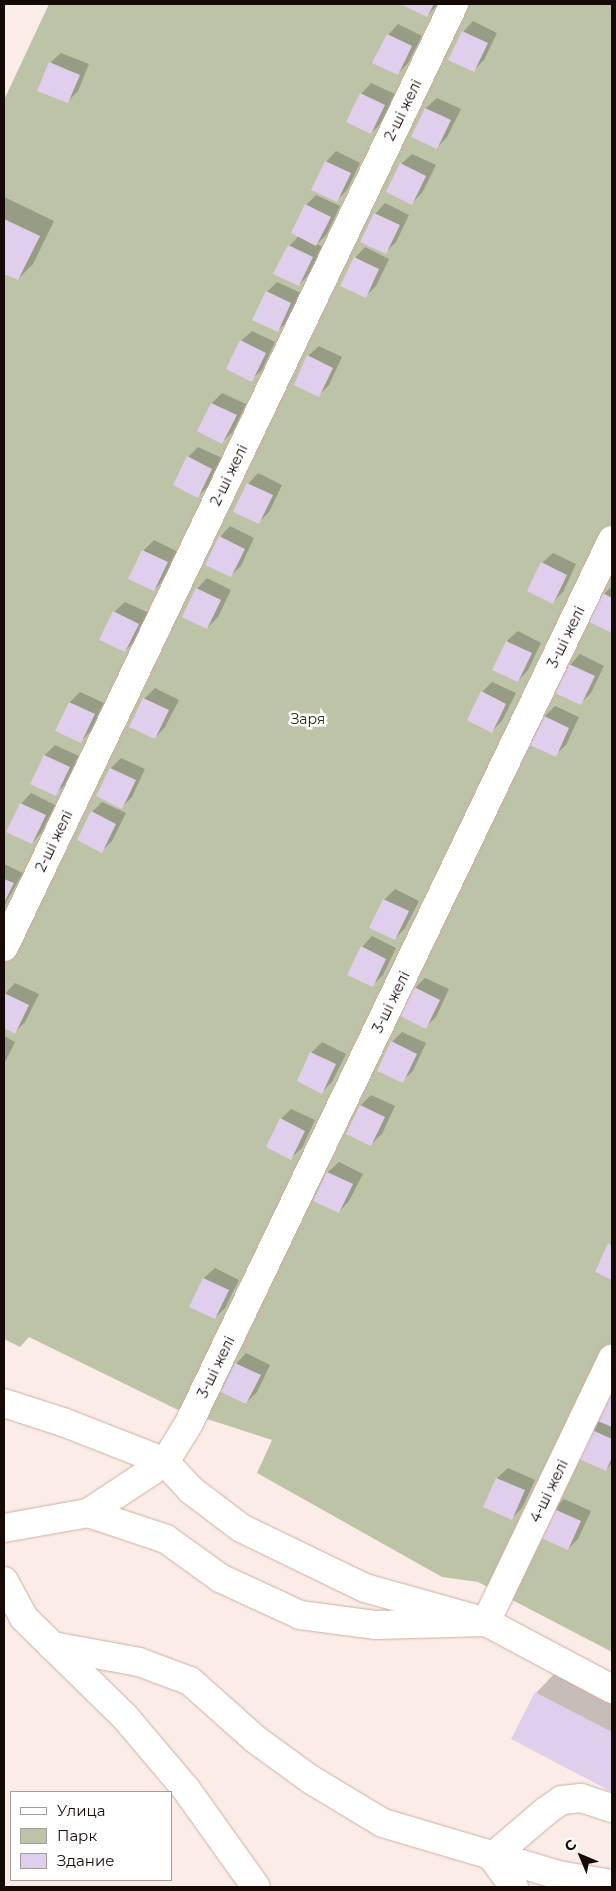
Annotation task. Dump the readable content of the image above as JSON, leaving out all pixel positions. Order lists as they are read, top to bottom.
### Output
{
  "streets": {
    "street": ["2-ші желі", "3-ші желі", "4-ші желі"]
  },
  "parks": ["Заря"],
  "legend": ["Улица", "Парк", "Здание"],
  "north": "top left"
}
